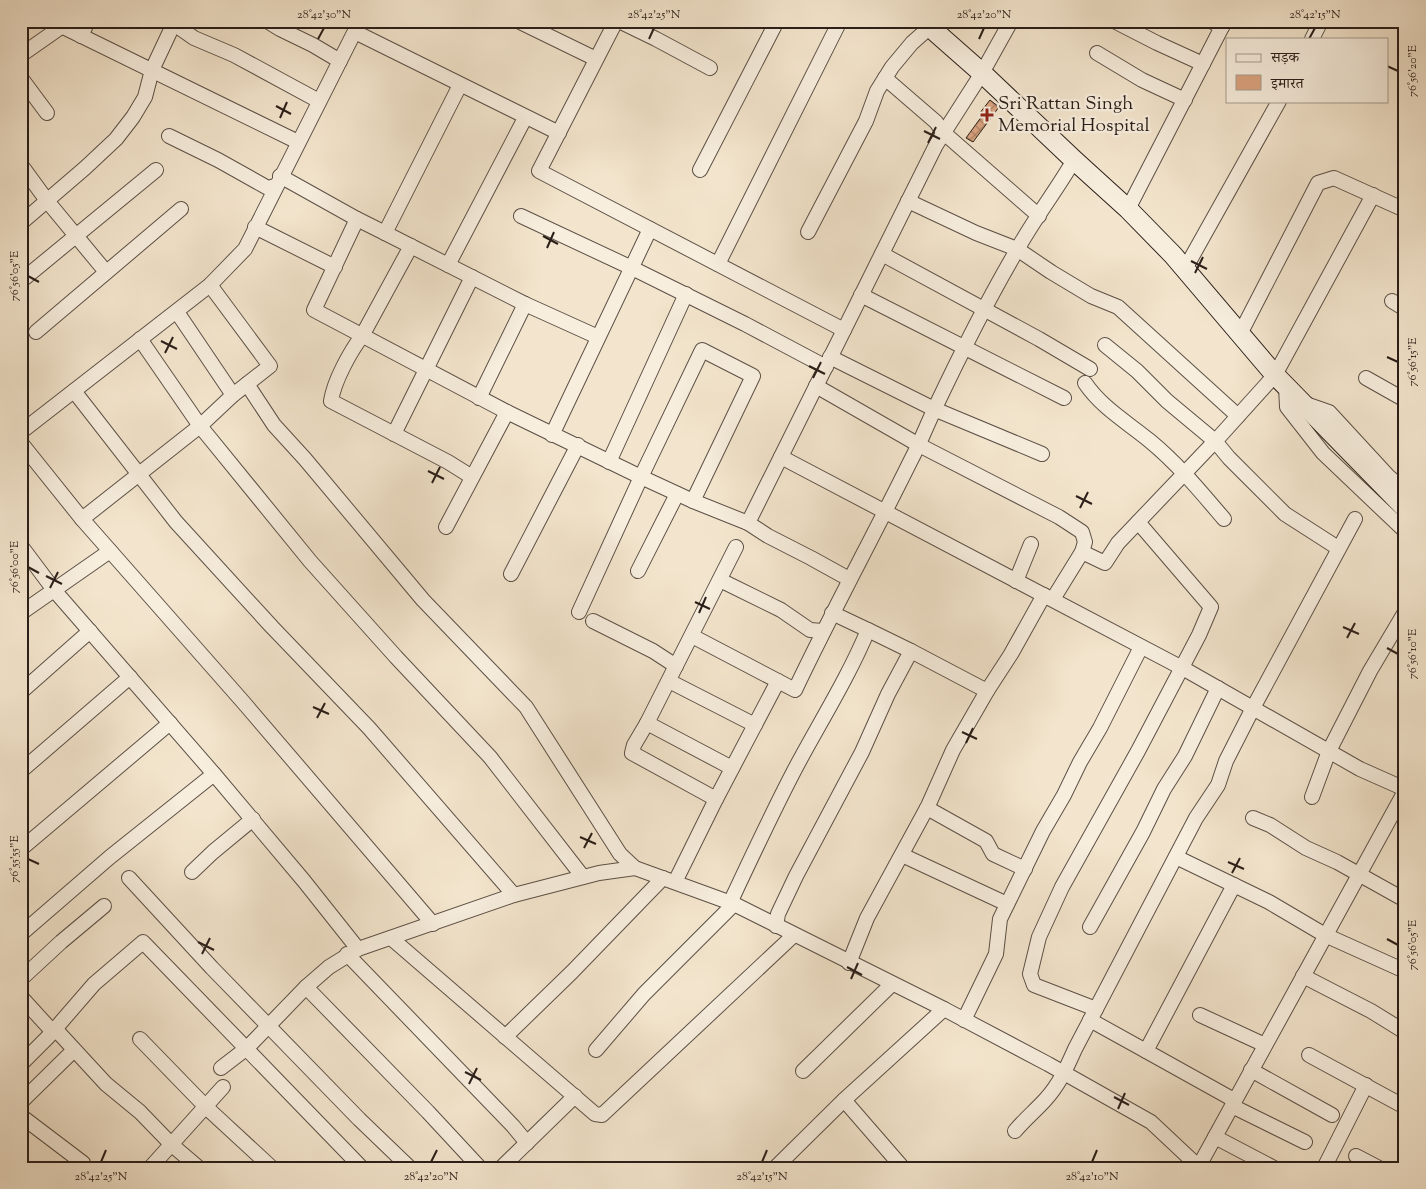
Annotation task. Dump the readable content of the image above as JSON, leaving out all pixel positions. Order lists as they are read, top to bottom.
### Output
{
  "places": {
    "health": ["Sri Rattan Singh Memorial Hospital"]
  },
  "legend": ["सड़क", "इमारत"],
  "coordinates": [
    "28°42'30\"N",
    "28°42'25\"N",
    "28°42'20\"N",
    "28°42'15\"N",
    "76°56'20\"E",
    "76°56'05\"E",
    "76°56'15\"E",
    "76°56'00\"E",
    "76°56'10\"E",
    "76°55'55\"E",
    "28°42'10\"N"
  ]
}
